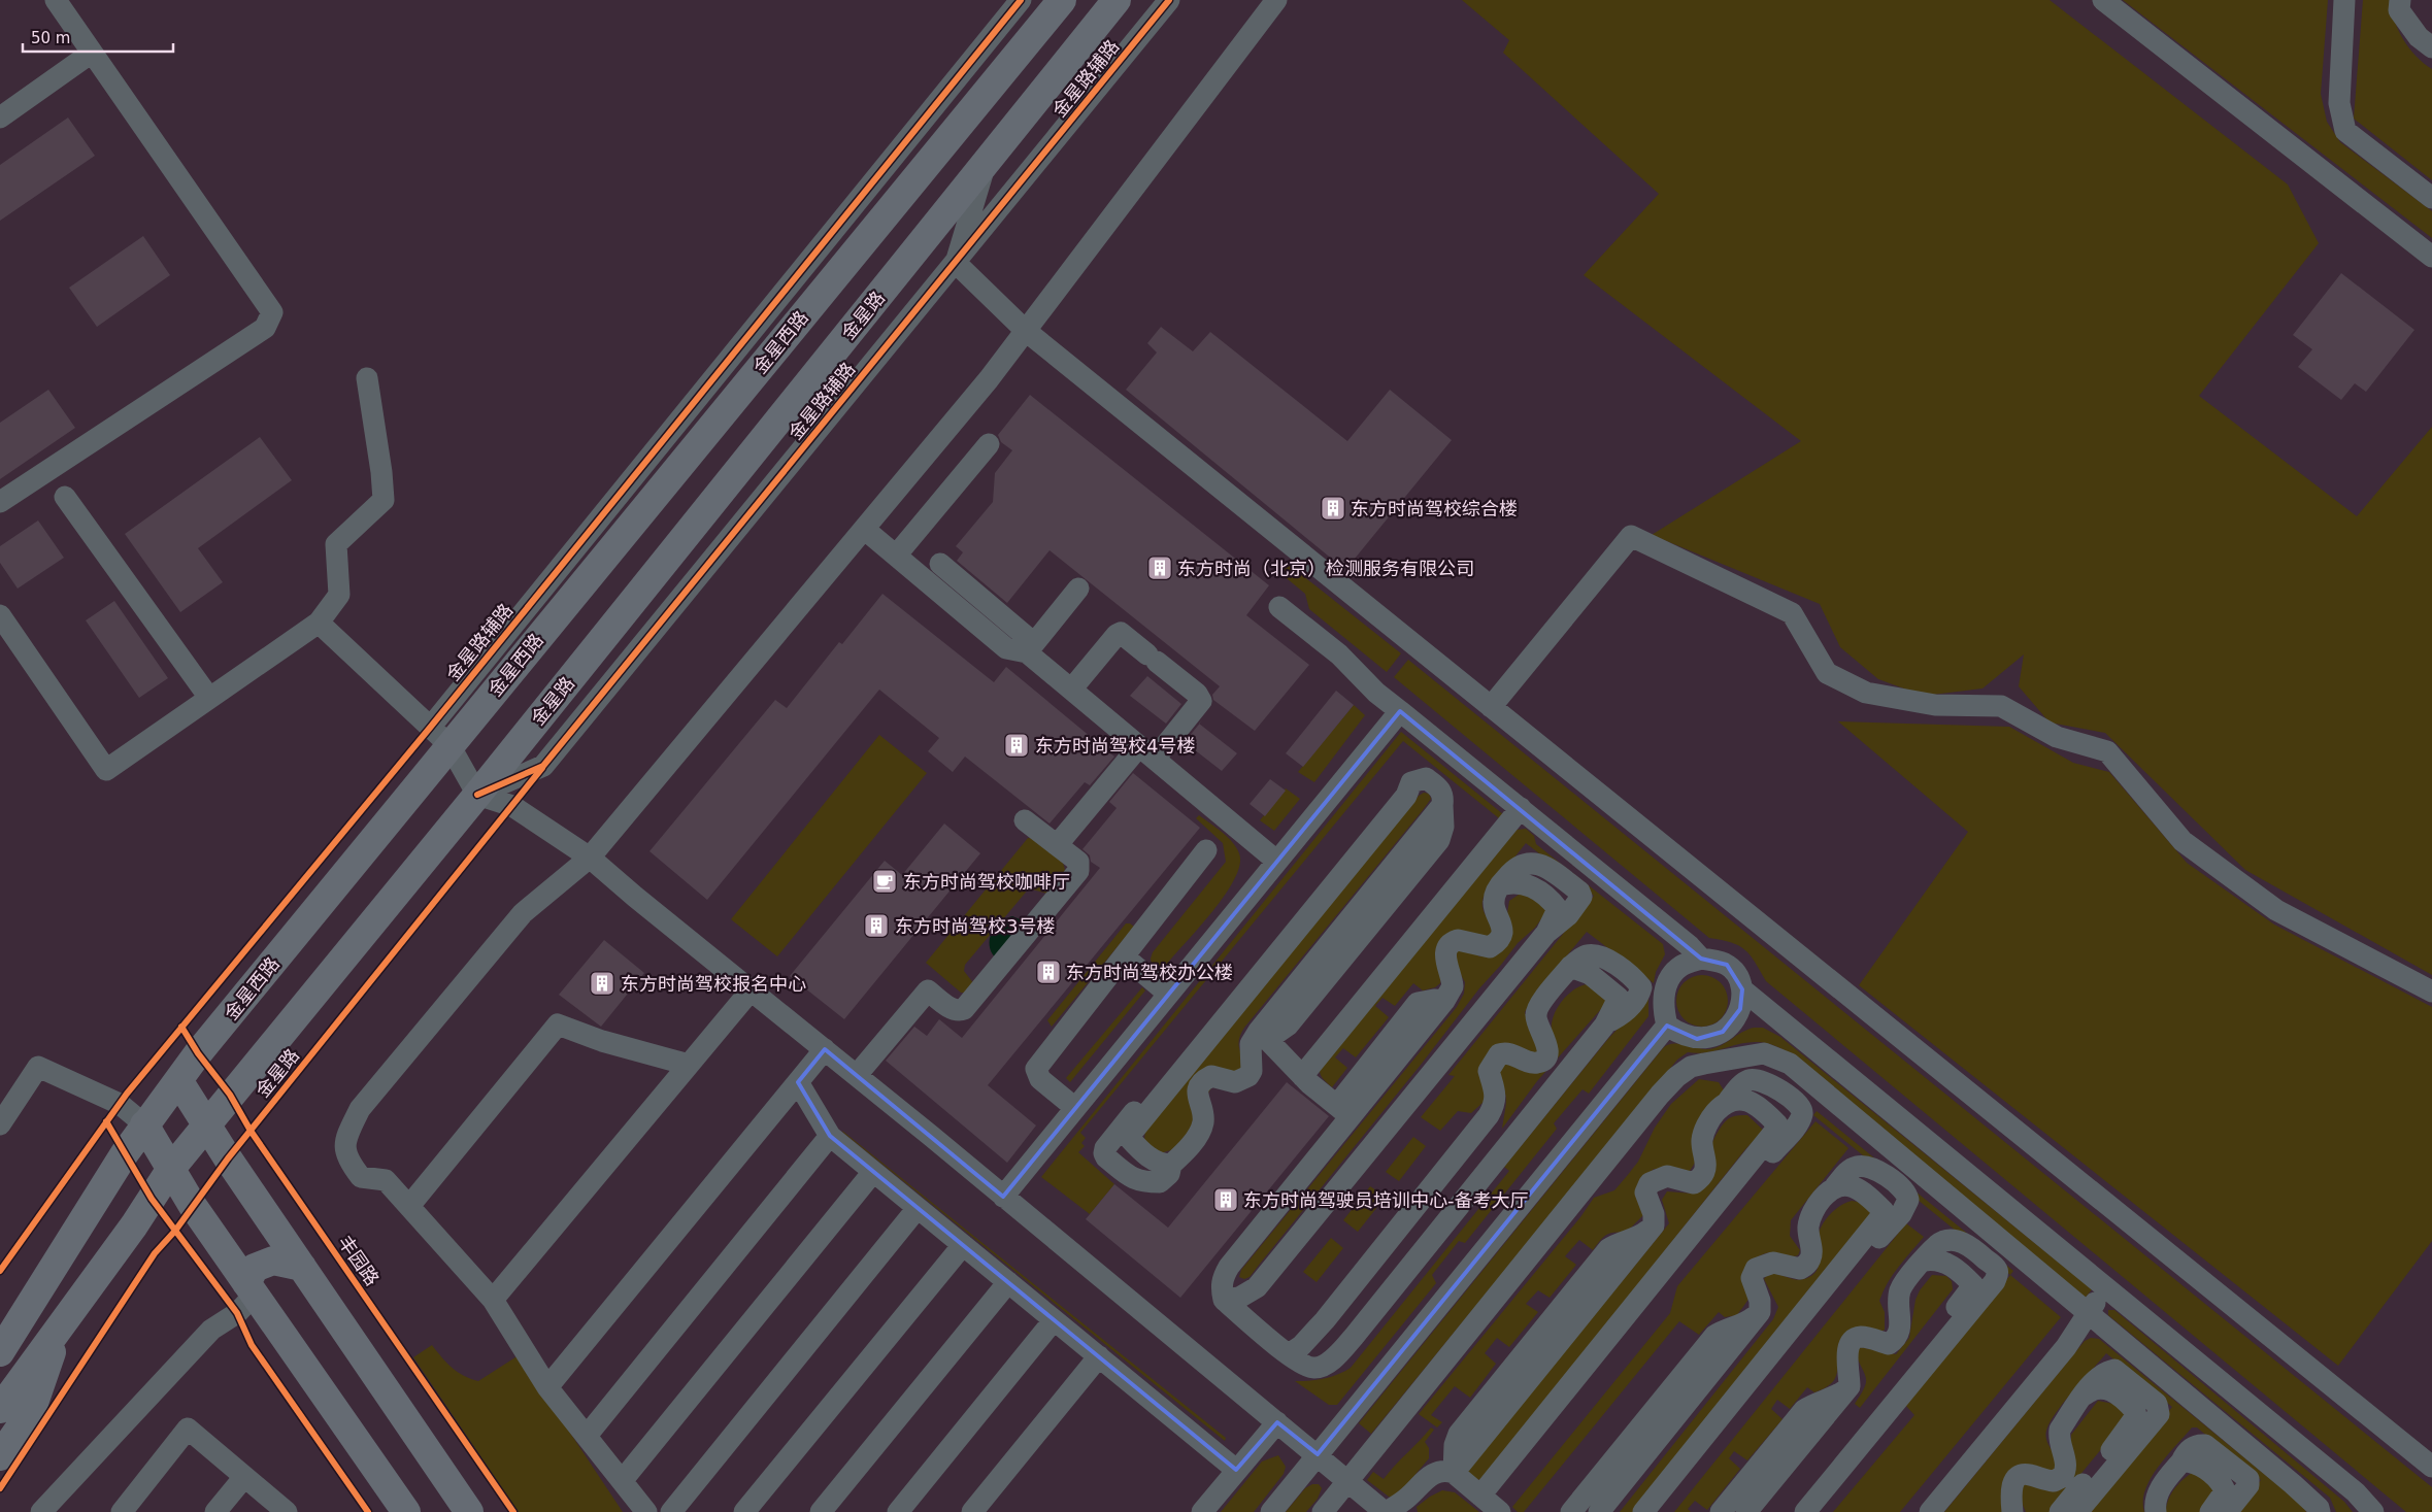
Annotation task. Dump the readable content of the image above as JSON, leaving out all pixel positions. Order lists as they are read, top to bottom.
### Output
{
  "streets": {
    "main road": ["金星路", "金星西路"],
    "street": ["金星路辅路"],
    "cycle path": ["丰园路"]
  },
  "crossings": [
    ["金星路辅路", "金星路"],
    ["金星路辅路", "金星西路"]
  ],
  "places": {
    "building": [
      "东方时尚驾校综合楼",
      "东方时尚（北京）检测服务有限公司",
      "东方时尚驾校4号楼",
      "东方时尚驾校3号楼",
      "东方时尚驾校办公楼",
      "东方时尚驾校报名中心",
      "东方时尚驾驶员培训中心-备考大厅"
    ],
    "cafe": ["东方时尚驾校咖啡厅"]
  },
  "scale_bar": "50 m"
}
